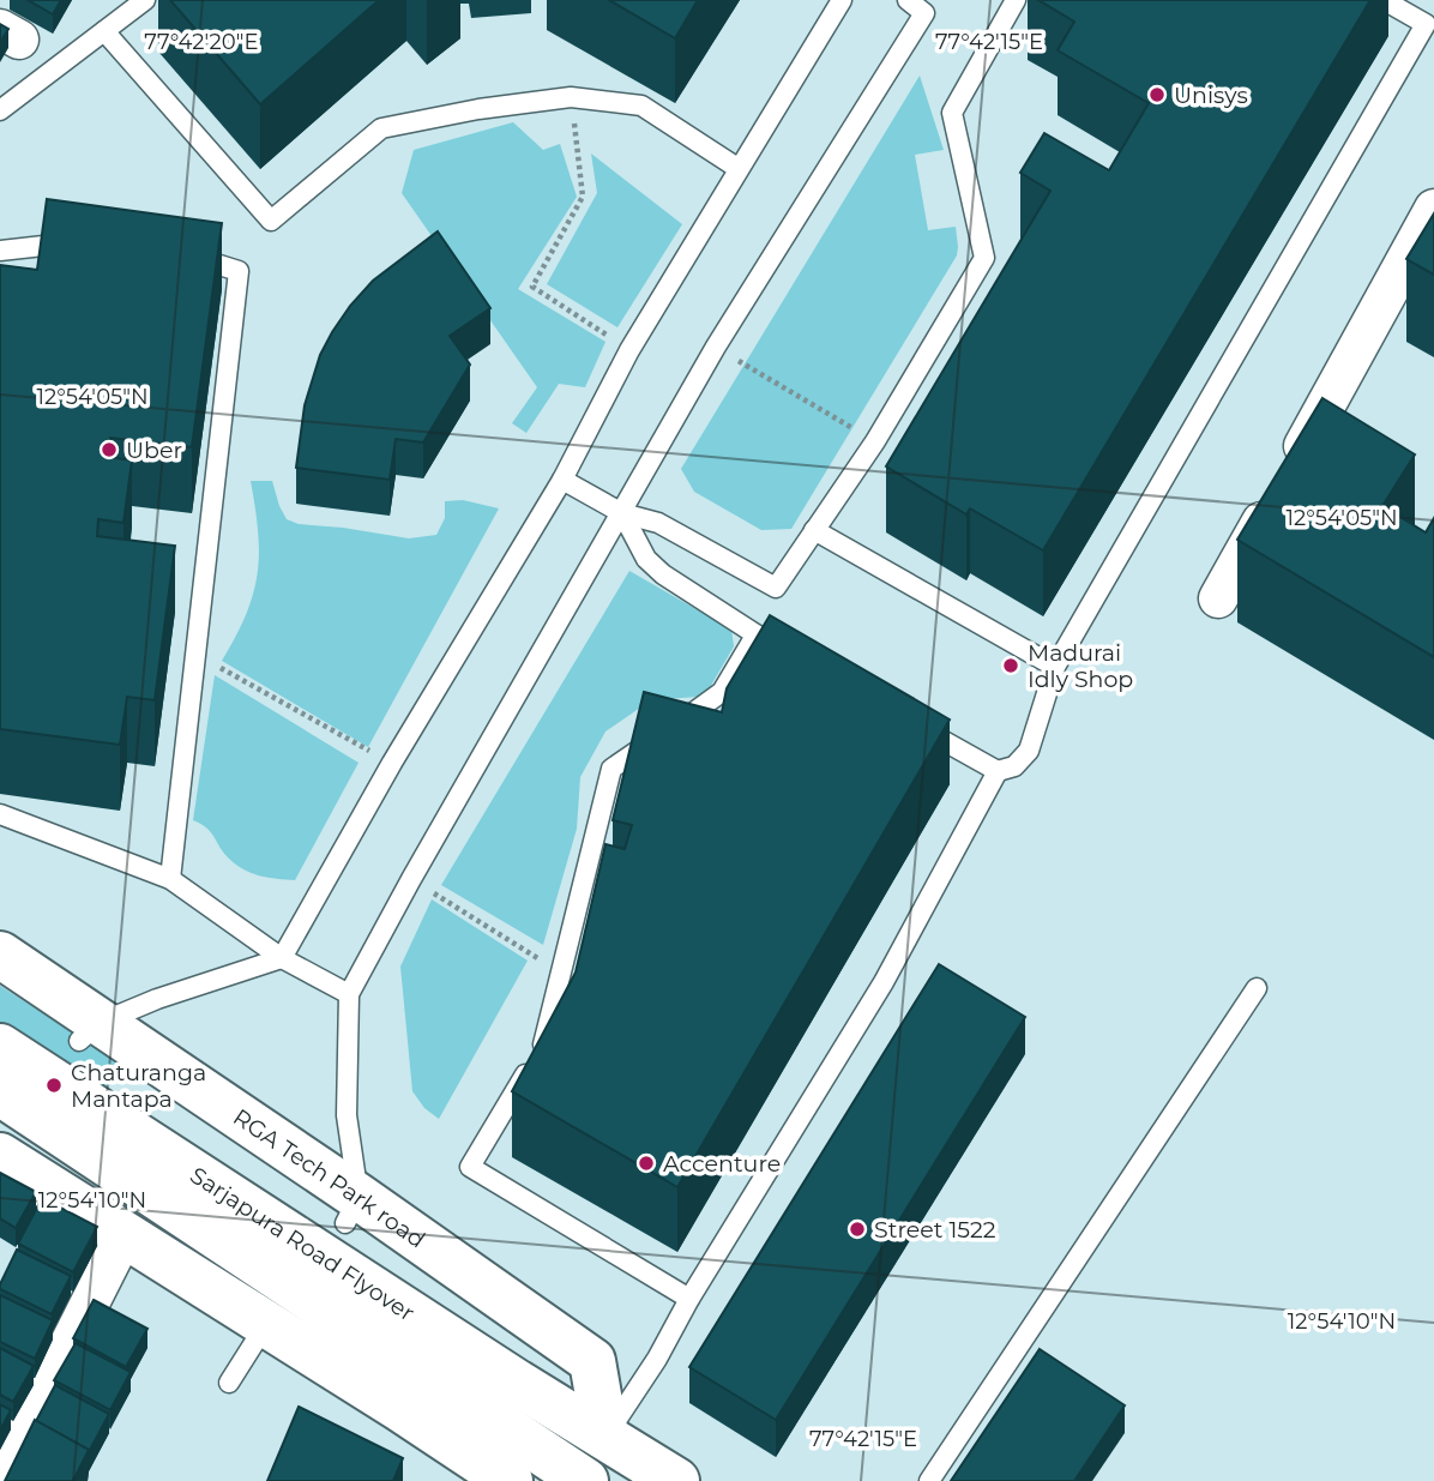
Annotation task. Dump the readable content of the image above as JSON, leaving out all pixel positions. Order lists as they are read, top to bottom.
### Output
{
  "streets": {
    "main road": ["RGA Tech Park road", "Sarjapura Road Flyover"]
  },
  "crossings": [
    ["RGA Tech Park road", "Sarjapura Road Flyover"]
  ],
  "places": [
    "Unisys",
    "Uber",
    "Madurai Idly Shop",
    "Chaturanga Mantapa",
    "Accenture",
    "Street 1522"
  ],
  "coordinates": [
    "77°42'20\"E",
    "77°42'15\"E",
    "12°54'05\"N",
    "12°54'10\"N"
  ]
}
